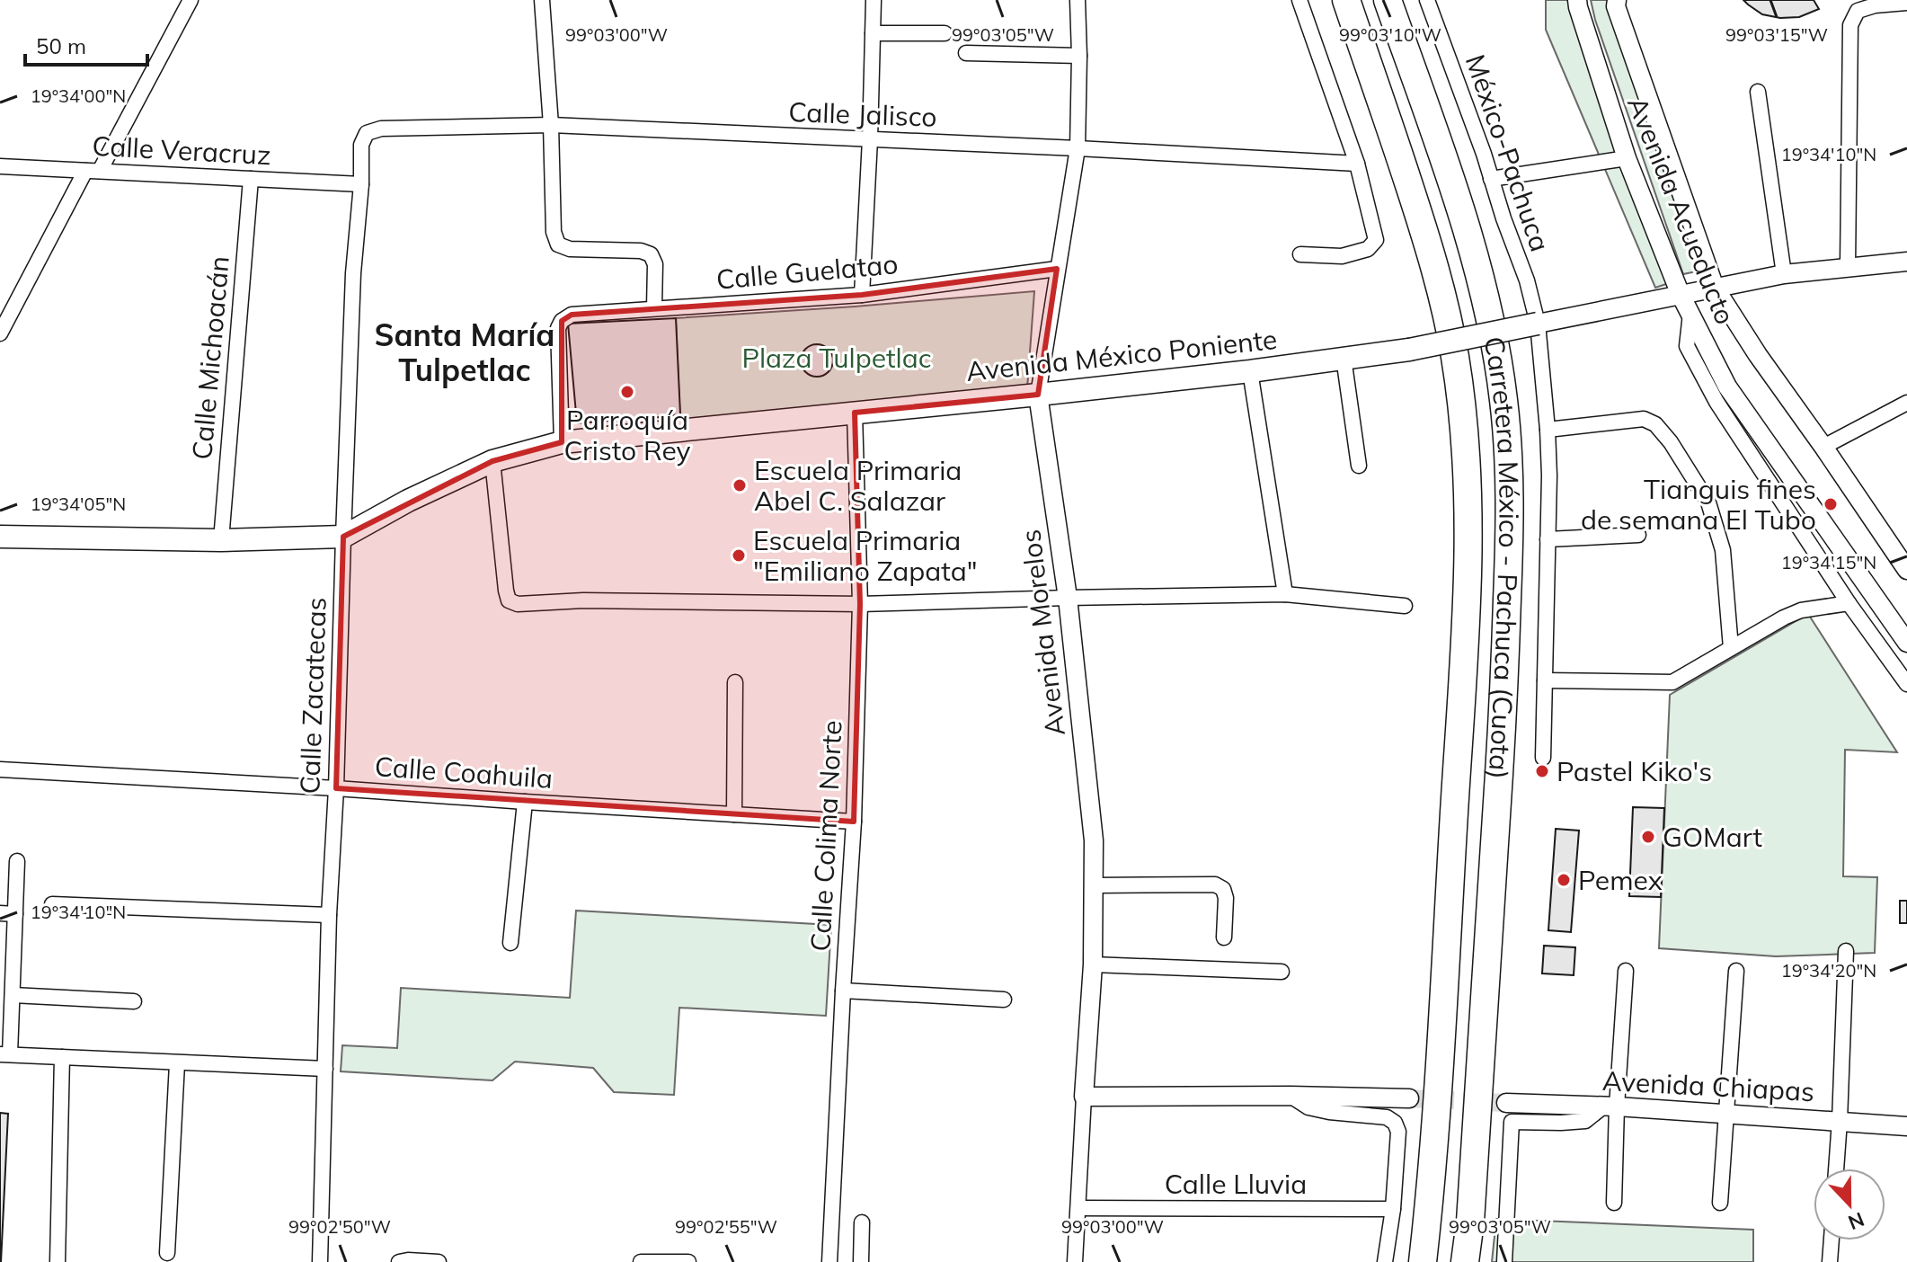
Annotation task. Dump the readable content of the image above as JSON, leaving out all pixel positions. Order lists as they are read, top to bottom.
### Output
{
  "streets": {
    "highway": ["Carretera México - Pachuca (Cuota)"],
    "main road": ["Avenida México Poniente"],
    "street": [
      "Calle Jalisco",
      "Calle Veracruz",
      "México-Pachuca",
      "Avenida Acueducto",
      "Calle Guelatao",
      "Calle Michoacán",
      "Avenida Morelos",
      "Calle Zacatecas",
      "Calle Coahuila",
      "Calle Colima Norte",
      "Avenida Chiapas",
      "Calle Lluvia"
    ]
  },
  "crossings": [
    ["Calle Jalisco", "Avenida Morelos"],
    ["Calle Jalisco", "Calle Zacatecas"],
    ["Calle Veracruz", "Calle Michoacán"],
    ["Calle Veracruz", "Calle Zacatecas"],
    ["México-Pachuca", "Avenida México Poniente"],
    ["Calle Guelatao", "Avenida México Poniente"],
    ["Calle Guelatao", "Avenida Morelos"],
    ["Avenida México Poniente", "Calle Michoacán"],
    ["Avenida México Poniente", "Avenida Morelos"],
    ["Avenida México Poniente", "Calle Zacatecas"],
    ["Avenida México Poniente", "Calle Colima Norte"],
    ["Avenida Morelos", "Calle Lluvia"],
    ["Calle Zacatecas", "Calle Coahuila"],
    ["Calle Coahuila", "Calle Colima Norte"]
  ],
  "districts": ["Santa María Tulpetlac"],
  "parks": ["Plaza Tulpetlac"],
  "places": [
    "Parroquía Cristo Rey",
    "Escuela Primaria Abel C. Salazar",
    "Tianguis fines de semana El Tubo",
    "Escuela Primaria \"Emiliano Zapata\"",
    "Pastel Kiko's",
    "GOMart",
    "Pemex"
  ],
  "scale_bar": "50 m",
  "north": "bottom",
  "coordinates": [
    "99°03'00\"W",
    "99°03'05\"W",
    "99°03'10\"W",
    "99°03'15\"W",
    "19°34'00\"N",
    "19°34'10\"N",
    "19°34'05\"N",
    "19°34'15\"N",
    "19°34'20\"N",
    "99°02'50\"W",
    "99°02'55\"W"
  ]
}
